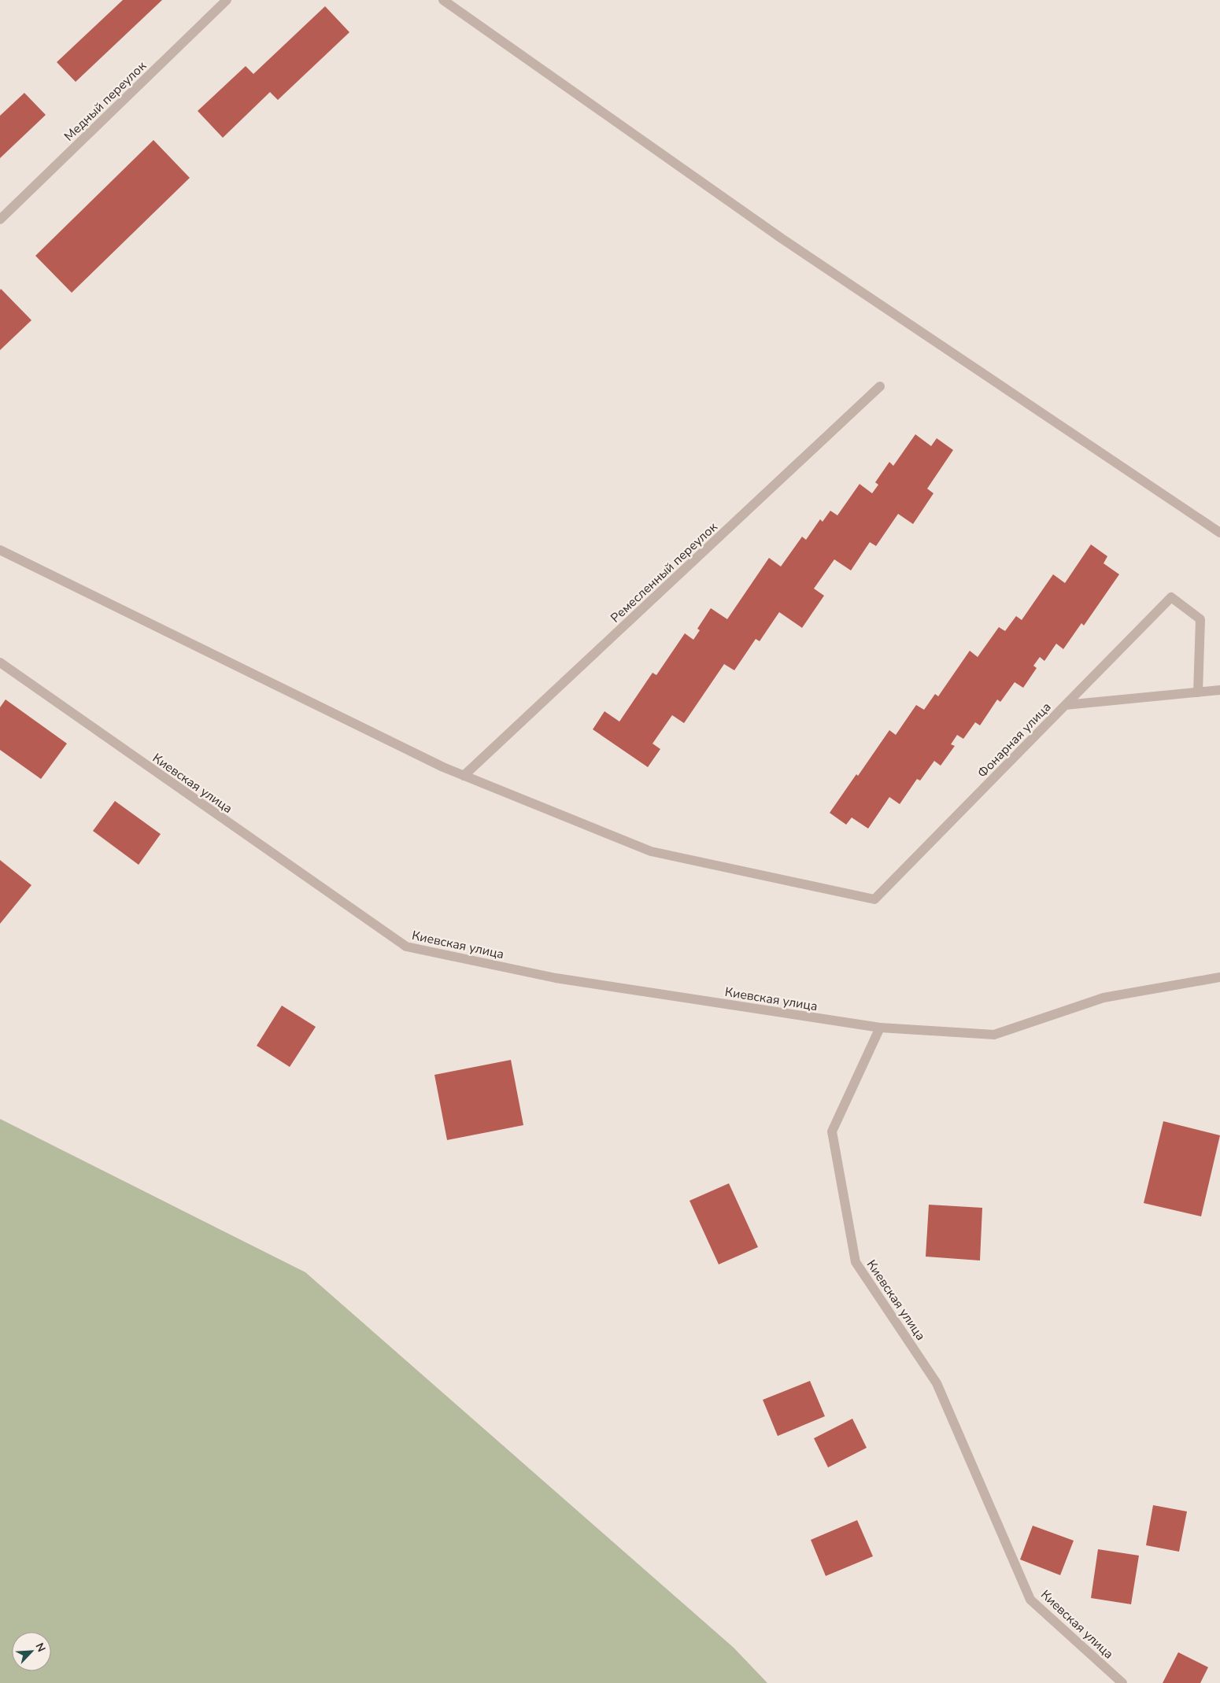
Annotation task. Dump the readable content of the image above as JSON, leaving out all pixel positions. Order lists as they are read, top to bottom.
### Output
{
  "streets": {
    "street": [
      "Медный переулок",
      "Ремесленный переулок",
      "Фонарная улица",
      "Киевская улица"
    ]
  },
  "crossings": [
    ["Ремесленный переулок", "Фонарная улица"]
  ],
  "north": "top right"
}
